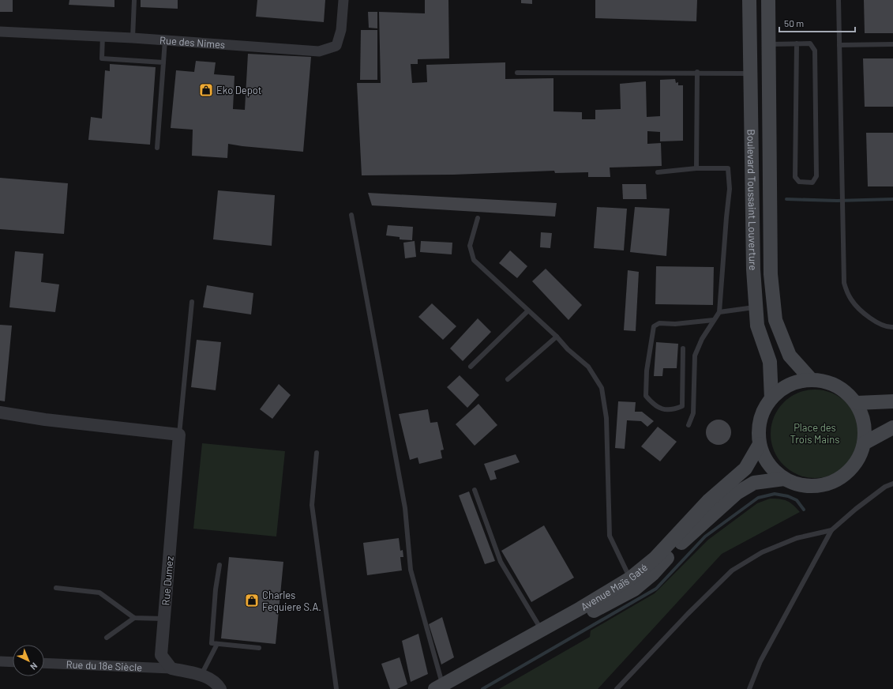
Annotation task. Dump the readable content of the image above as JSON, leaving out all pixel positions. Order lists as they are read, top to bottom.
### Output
{
  "streets": {
    "main road": ["Boulevard Toussaint Louverture", "Avenue Maïs Gaté"],
    "street": ["Rue des Nimes", "Rue Dumez", "Rue du 18e Siècle"]
  },
  "crossings": [
    ["Boulevard Toussaint Louverture", "Avenue Maïs Gaté"],
    ["Rue Dumez", "Rue du 18e Siècle"]
  ],
  "parks": ["Place des Trois Mains"],
  "places": {
    "shop": ["Eko Depot", "Charles Fequiere S.A."]
  },
  "scale_bar": "50 m",
  "north": "bottom right"
}
